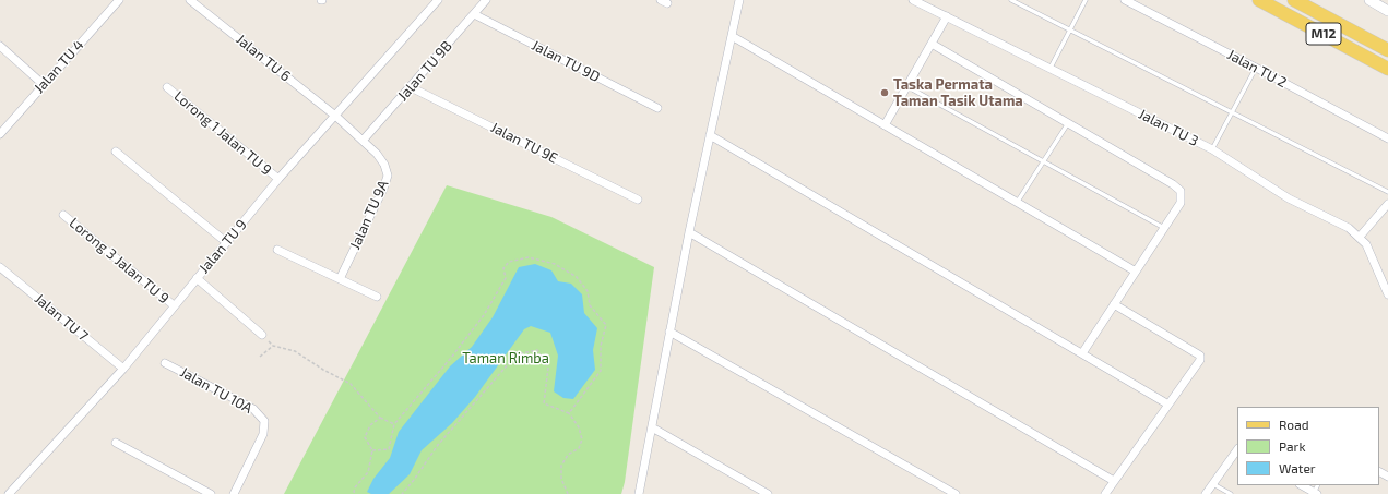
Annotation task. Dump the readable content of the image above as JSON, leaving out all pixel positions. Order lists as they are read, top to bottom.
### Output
{
  "streets": {
    "main road": ["M12"],
    "street": [
      "Jalan TU 6",
      "Jalan TU 9D",
      "Jalan TU 4",
      "Jalan TU 2",
      "Jalan TU 9B",
      "Jalan TU 3",
      "Lorong 1 Jalan TU 9",
      "Jalan TU 9E",
      "Jalan TU 9A",
      "Jalan TU 9",
      "Lorong 3 Jalan TU 9",
      "Jalan TU 7",
      "Jalan TU 10A"
    ]
  },
  "crossings": [
    ["Jalan TU 6", "Jalan TU 9A"],
    ["Jalan TU 6", "Jalan TU 9"],
    ["Jalan TU 9D", "Jalan TU 9B"],
    ["Jalan TU 9B", "Jalan TU 9E"],
    ["Jalan TU 9B", "Jalan TU 9A"],
    ["Lorong 1 Jalan TU 9", "Jalan TU 9"],
    ["Jalan TU 9A", "Jalan TU 9"],
    ["Jalan TU 9", "Lorong 3 Jalan TU 9"],
    ["Jalan TU 9", "Jalan TU 7"]
  ],
  "parks": ["Taman Rimba"],
  "places": ["Taska Permata Taman Tasik Utama"],
  "legend": ["Road", "Park", "Water"]
}
